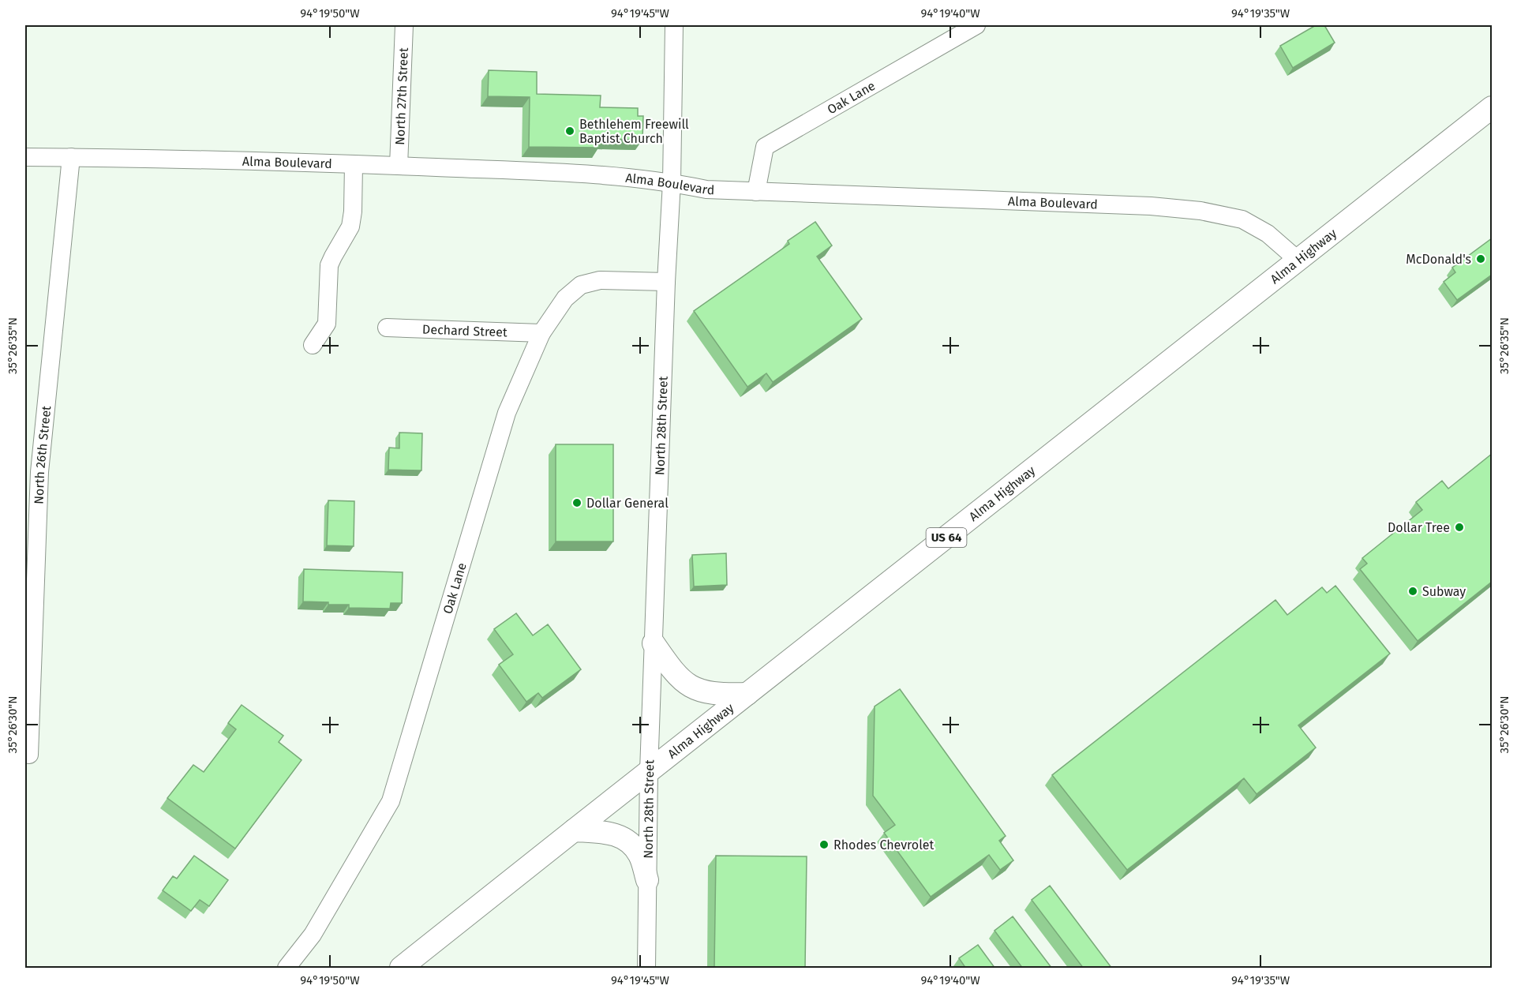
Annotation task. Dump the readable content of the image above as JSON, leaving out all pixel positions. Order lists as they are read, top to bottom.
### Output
{
  "streets": {
    "main road": ["Alma Highway", "US 64"],
    "street": [
      "North 27th Street",
      "Oak Lane",
      "Alma Boulevard",
      "Dechard Street",
      "North 28th Street",
      "North 26th Street"
    ]
  },
  "crossings": [
    ["North 27th Street", "Alma Boulevard"],
    ["Oak Lane", "Alma Boulevard"],
    ["Oak Lane", "Dechard Street"],
    ["Oak Lane", "North 28th Street"],
    ["Alma Boulevard", "Alma Highway"],
    ["Alma Boulevard", "North 28th Street"],
    ["Alma Boulevard", "North 26th Street"],
    ["Alma Highway", "North 28th Street"]
  ],
  "places": [
    "Bethlehem Freewill Baptist Church",
    "McDonald's",
    "Dollar General",
    "Dollar Tree",
    "Subway",
    "Rhodes Chevrolet"
  ],
  "coordinates": [
    "94°19'50\"W",
    "94°19'45\"W",
    "94°19'40\"W",
    "94°19'35\"W",
    "35°26'35\"N",
    "35°26'30\"N"
  ]
}
